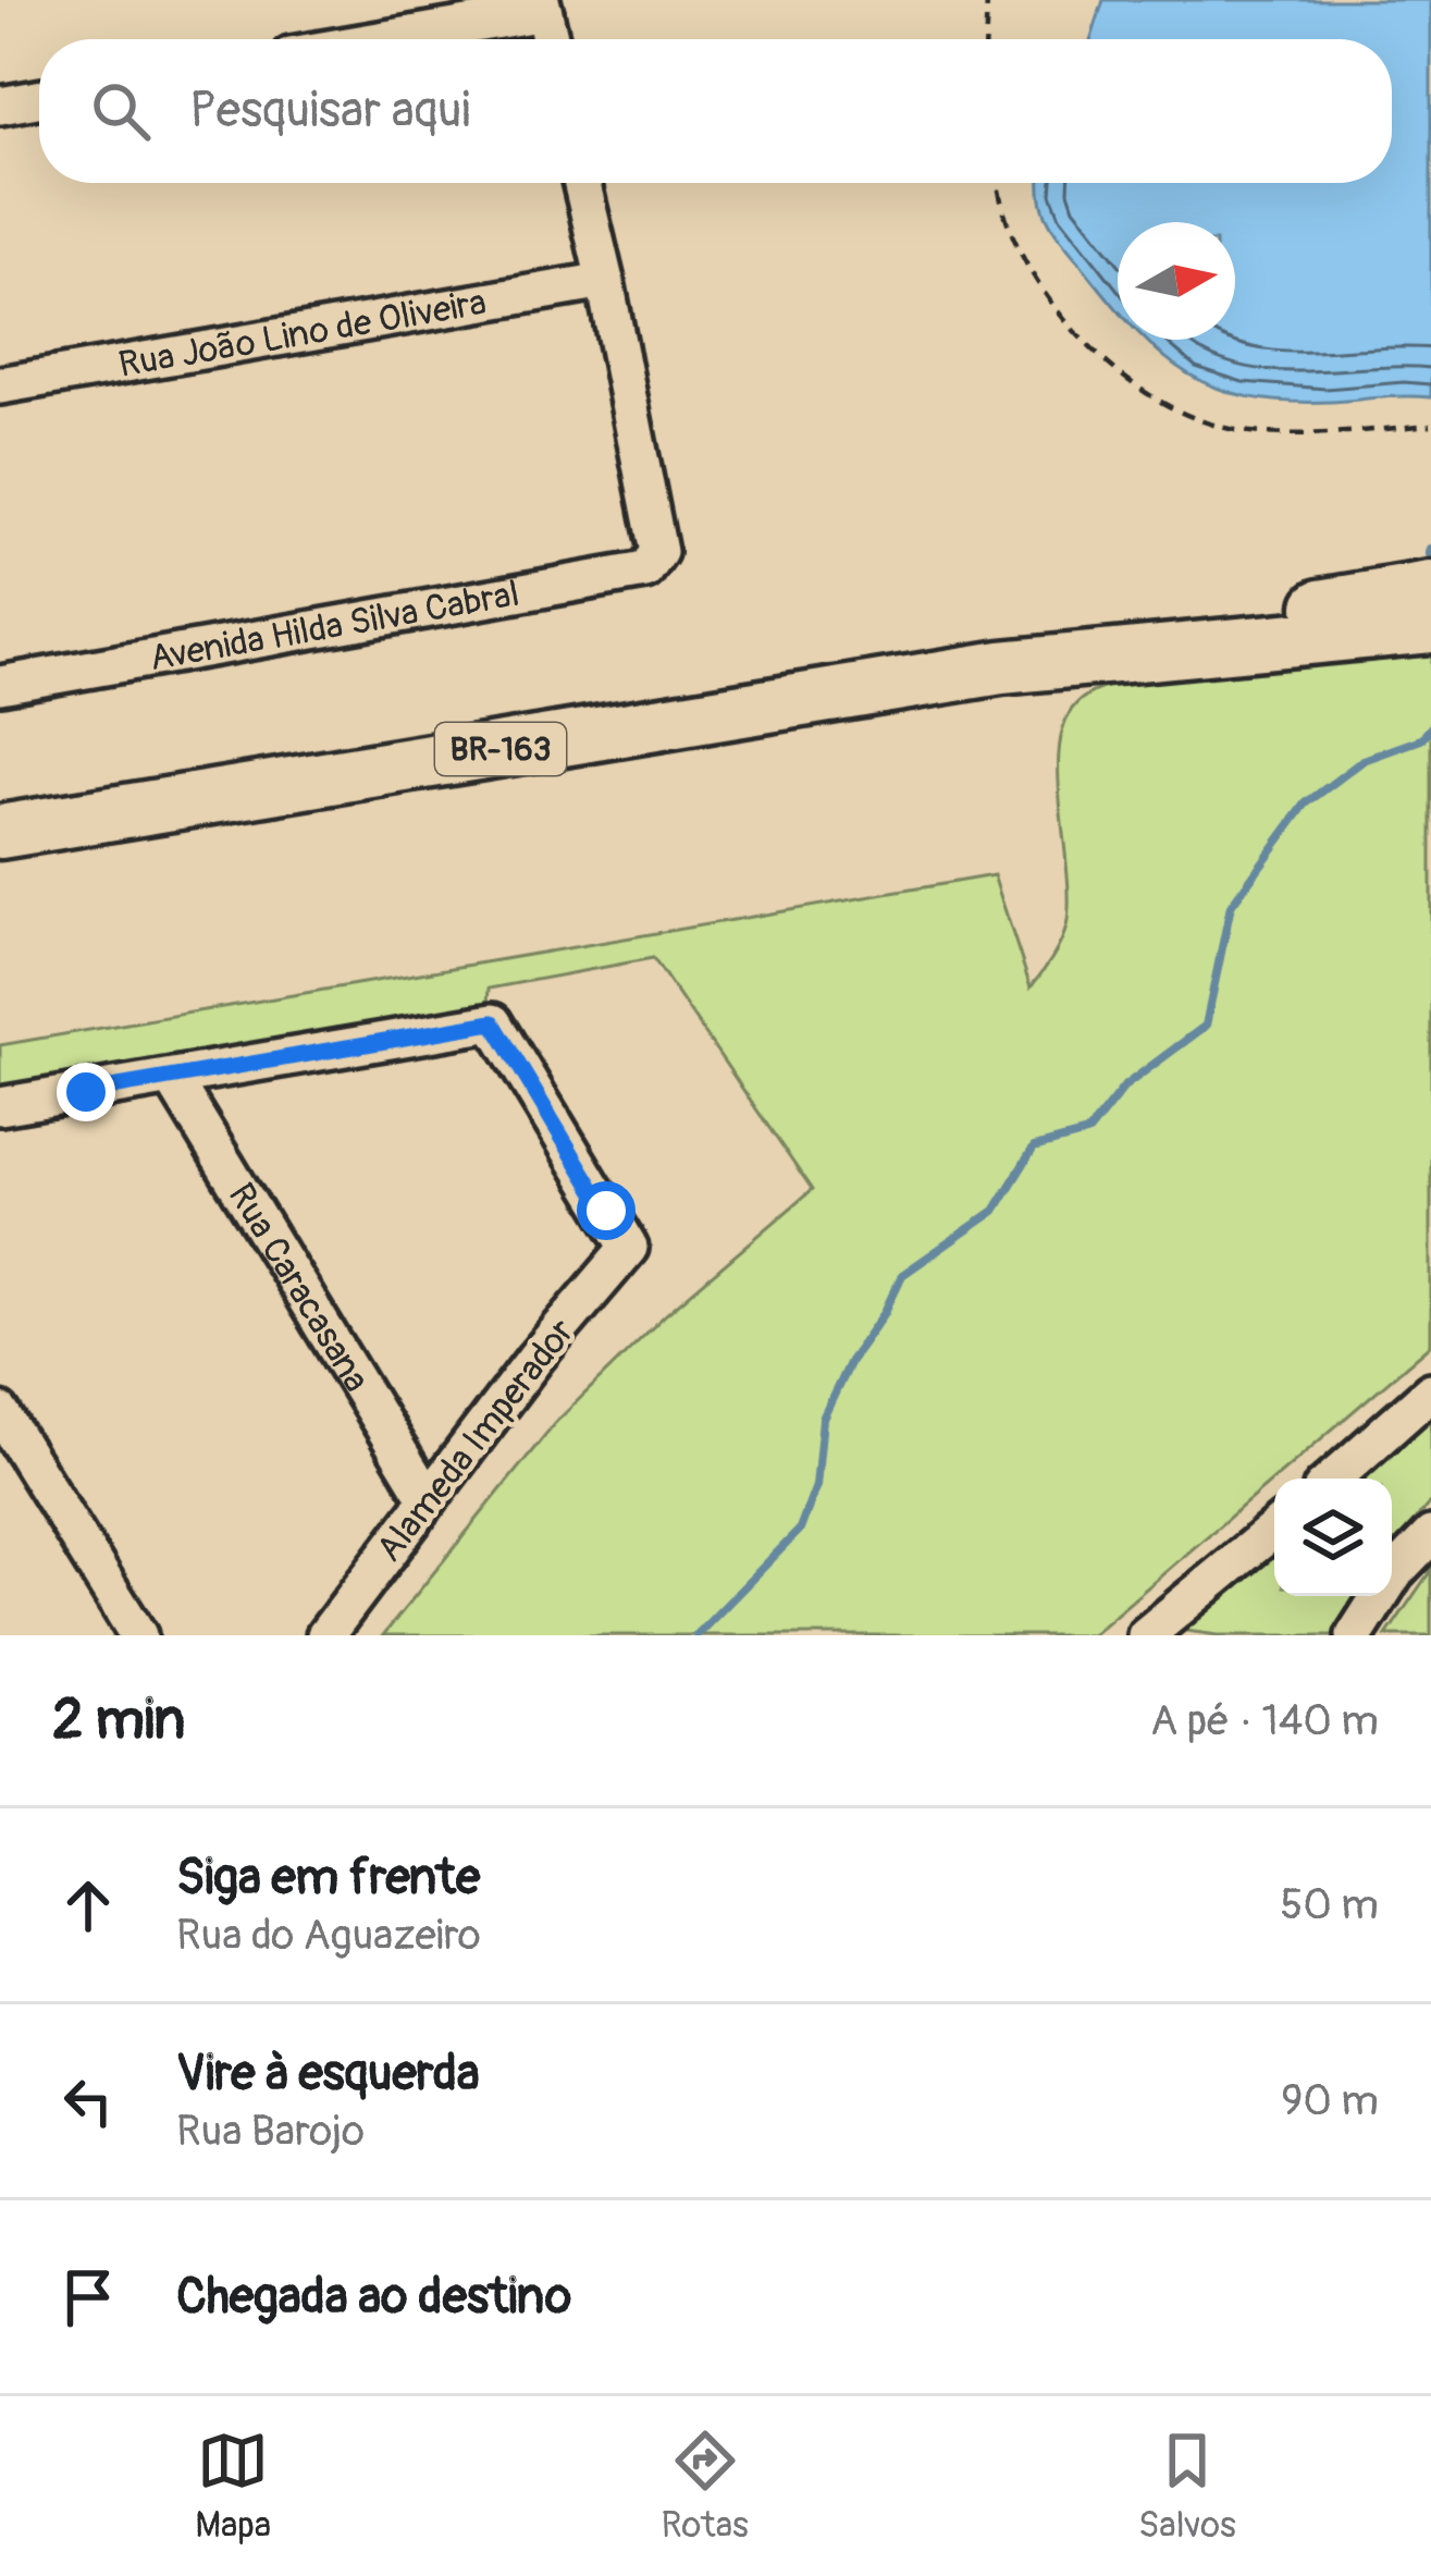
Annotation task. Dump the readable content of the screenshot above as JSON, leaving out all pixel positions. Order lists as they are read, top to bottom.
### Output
{
  "streets": {
    "highway": ["BR-163"],
    "street": [
      "Rua João Lino de Oliveira",
      "Avenida Hilda Silva Cabral",
      "Rua Caracasana",
      "Alameda Imperador"
    ]
  },
  "crossings": [
    ["Rua João Lino de Oliveira", "Avenida Hilda Silva Cabral"],
    ["Rua Caracasana", "Alameda Imperador"]
  ],
  "north": "right",
  "page": {
    "search": "Pesquisar aqui",
    "heading": ["2 min", "A pé · 140 m"],
    "list": [
      ["Siga em frente", "Rua do Aguazeiro", "50 m"],
      ["Vire à esquerda", "Rua Barojo", "90 m"],
      "Chegada ao destino"
    ],
    "nav": ["Mapa", "Rotas", "Salvos"]
  }
}
